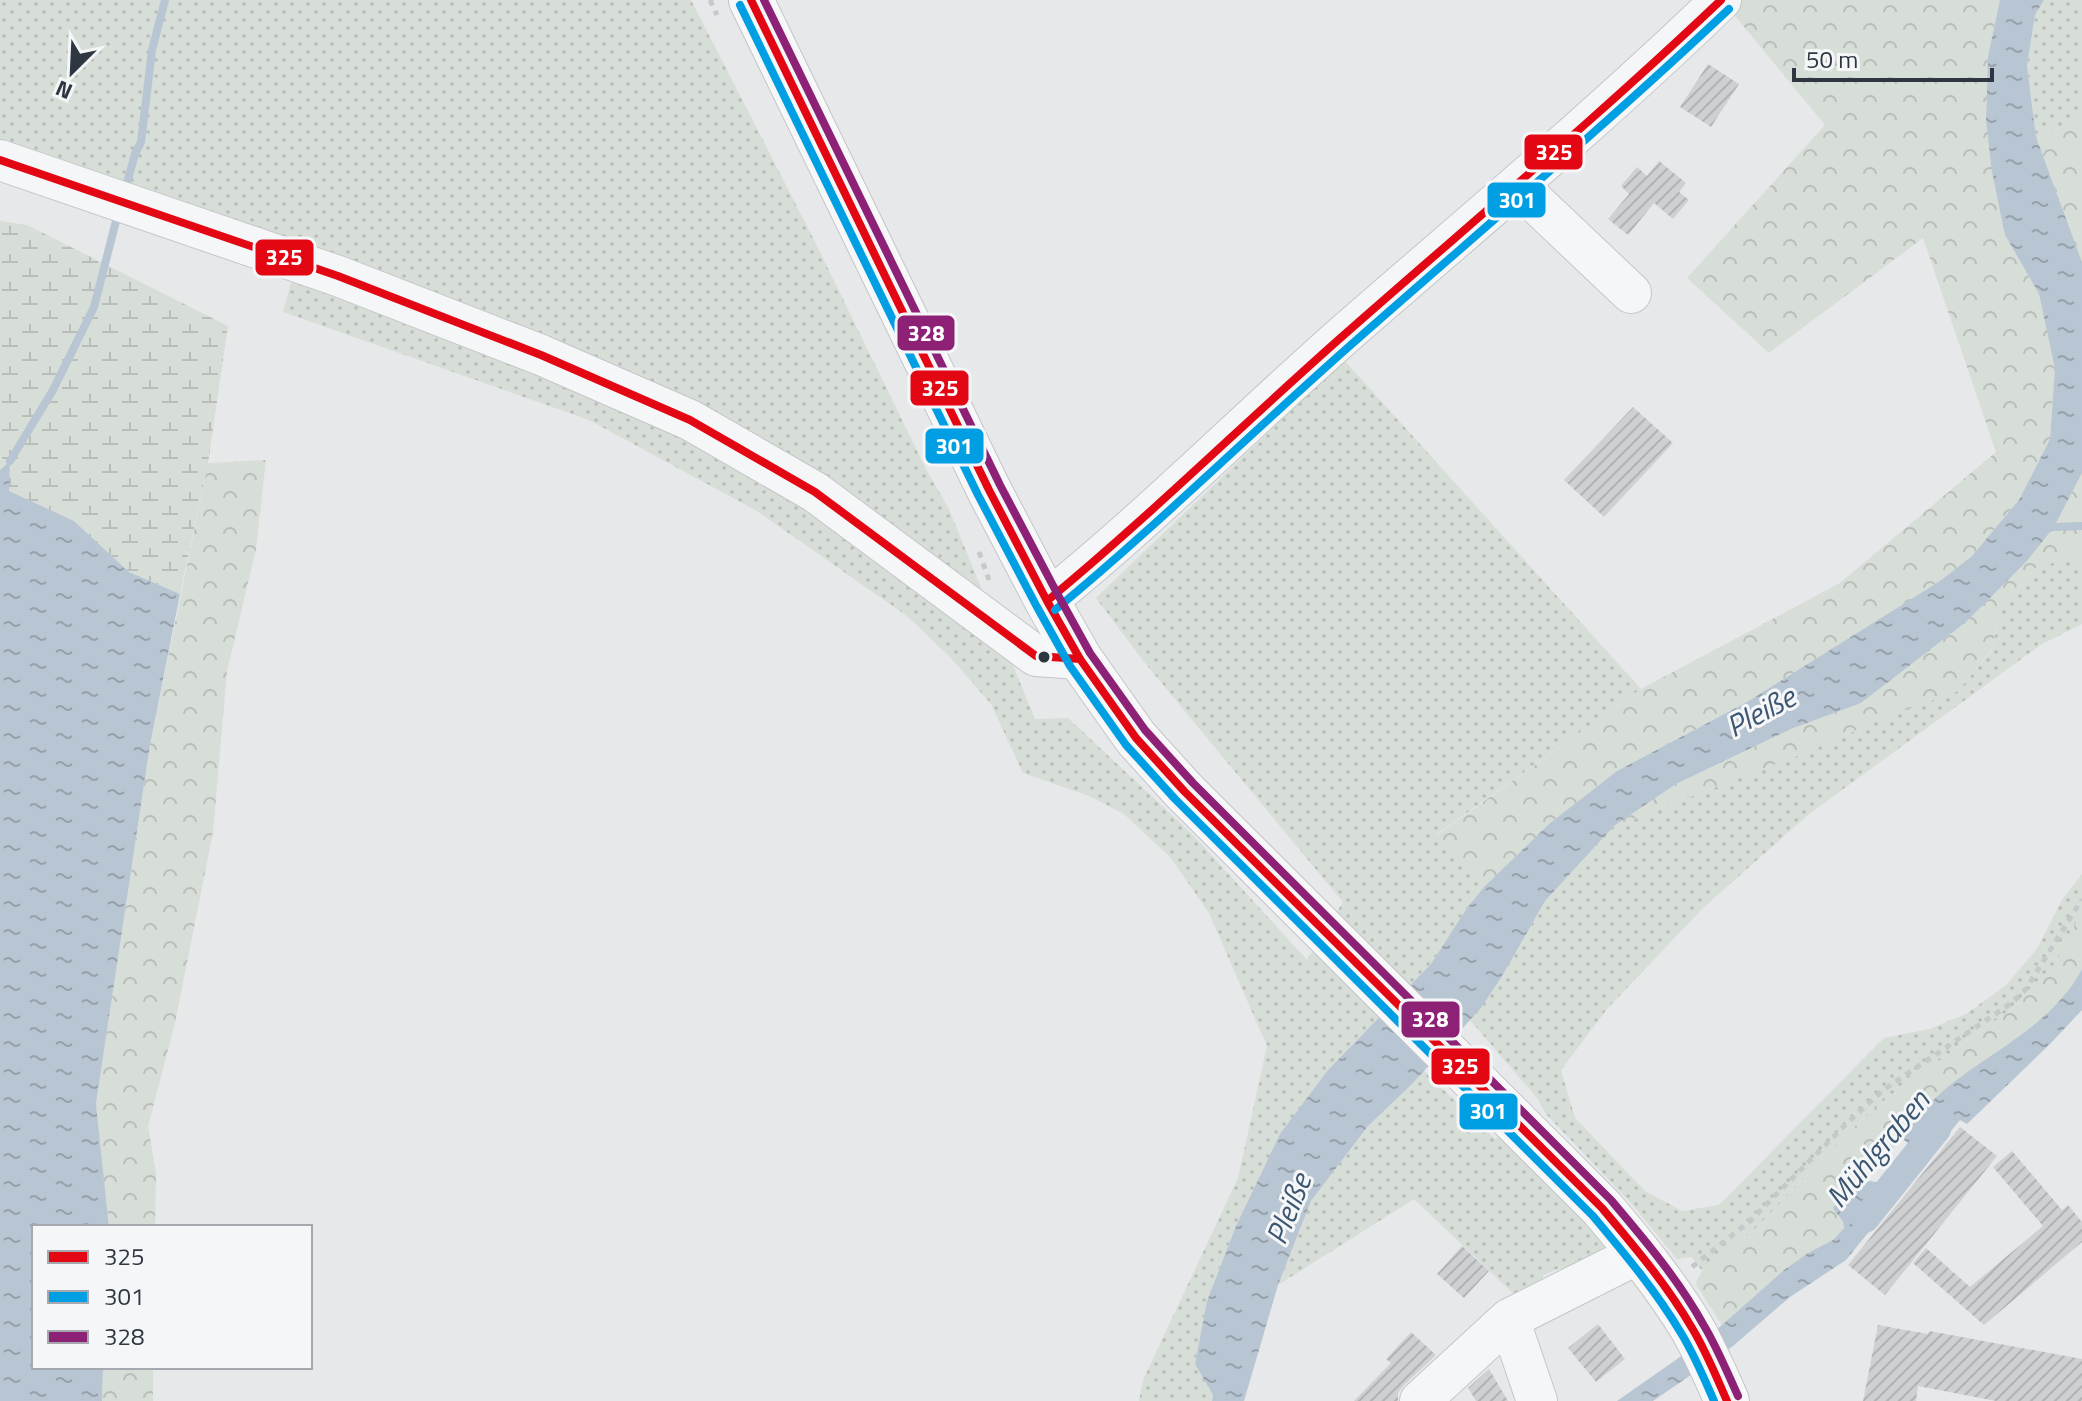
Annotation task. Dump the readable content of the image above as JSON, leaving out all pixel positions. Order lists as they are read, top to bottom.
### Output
{
  "water": ["Pleiße", "Mühlgraben"],
  "lines": ["transit line 325", "transit line 328", "transit line 301"],
  "legend": ["325", "301", "328"],
  "scale_bar": "50 m",
  "north": "bottom left"
}
